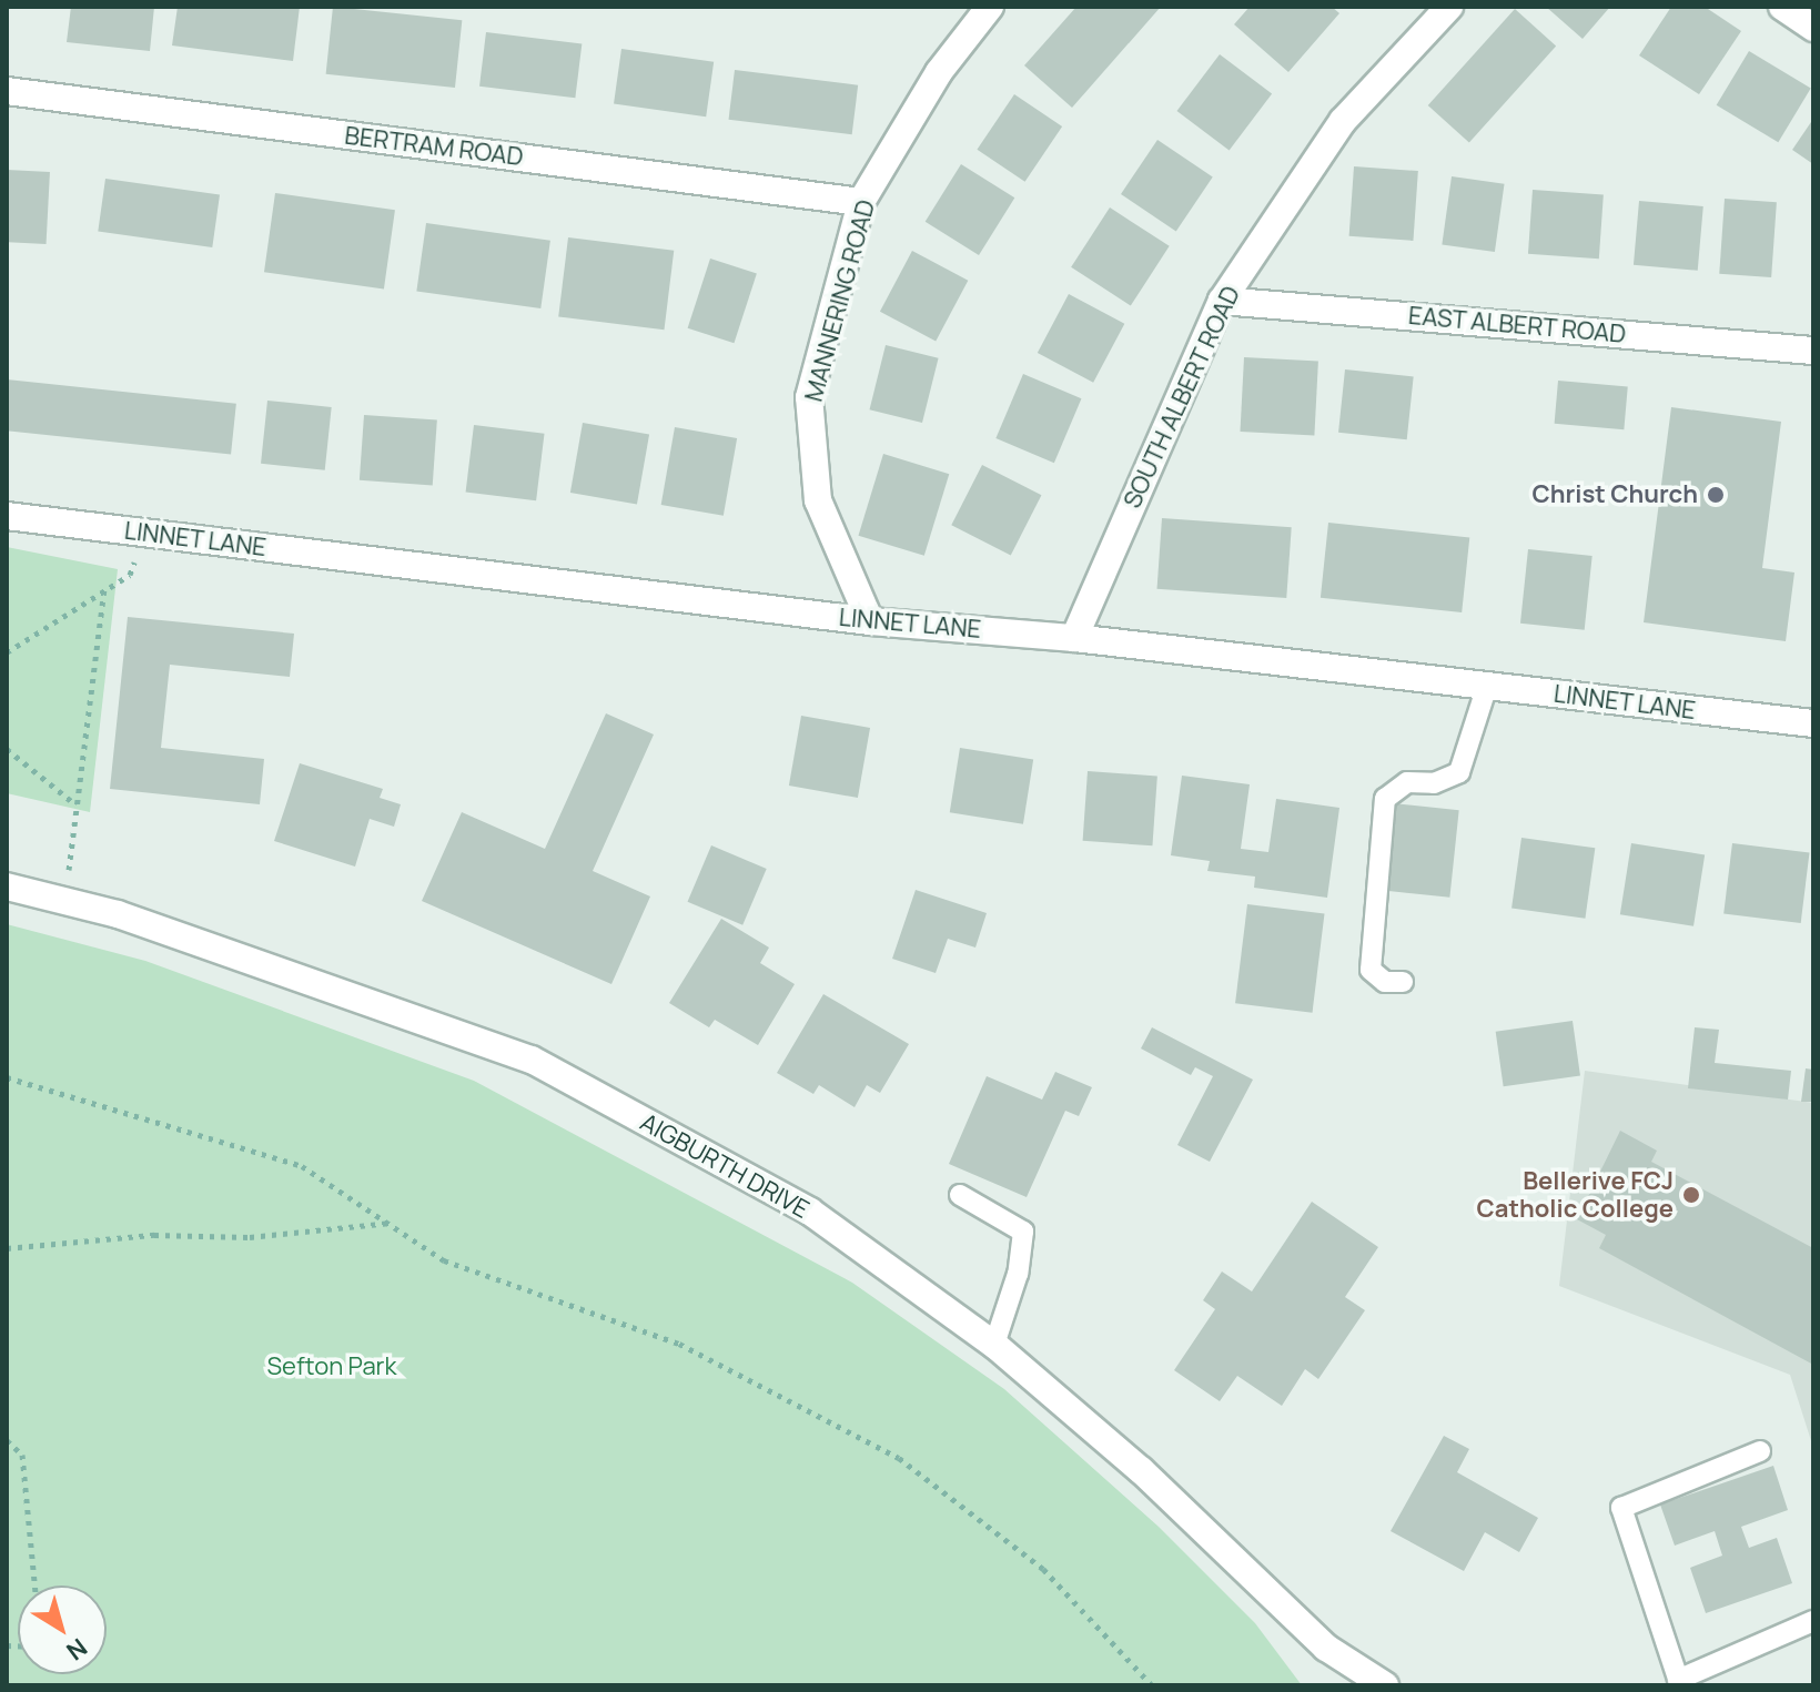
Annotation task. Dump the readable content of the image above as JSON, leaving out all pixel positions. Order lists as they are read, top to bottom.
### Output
{
  "streets": {
    "street": [
      "BERTRAM ROAD",
      "MANNERING ROAD",
      "EAST ALBERT ROAD",
      "SOUTH ALBERT ROAD",
      "LINNET LANE",
      "AIGBURTH DRIVE"
    ]
  },
  "crossings": [
    ["BERTRAM ROAD", "MANNERING ROAD"],
    ["MANNERING ROAD", "LINNET LANE"],
    ["EAST ALBERT ROAD", "SOUTH ALBERT ROAD"],
    ["SOUTH ALBERT ROAD", "LINNET LANE"]
  ],
  "parks": ["Sefton Park"],
  "places": ["Christ Church", "Bellerive FCJ Catholic College"],
  "north": "bottom right"
}
